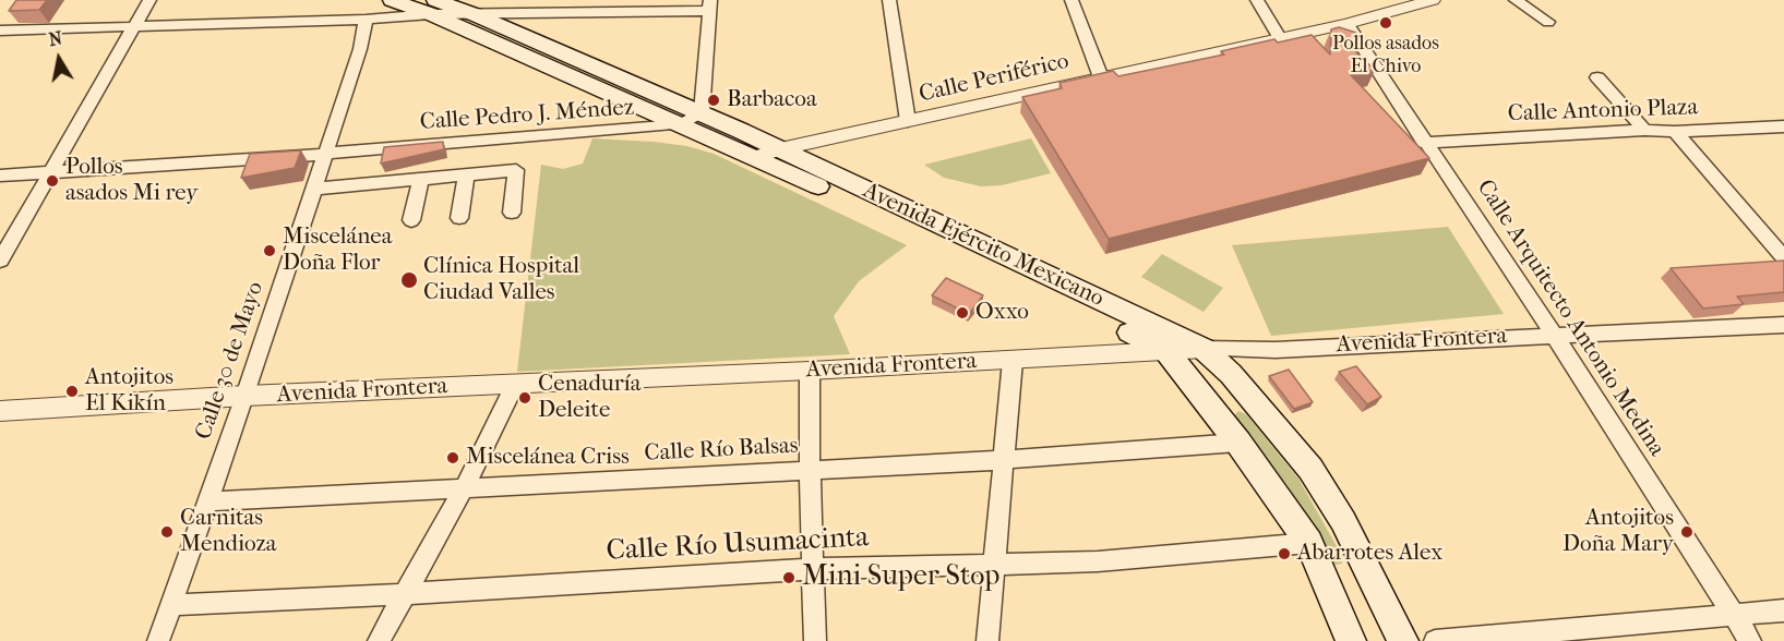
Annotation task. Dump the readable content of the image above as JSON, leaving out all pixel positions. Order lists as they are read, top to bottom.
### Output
{
  "streets": {
    "main road": ["Avenida Ejército Mexicano"],
    "street": [
      "Calle Periférico",
      "Calle Antonio Plaza",
      "Calle Pedro J. Méndez",
      "Calle Arquitecto Antonio Medina",
      "Avenida Frontera",
      "Calle 30 de Mayo",
      "Calle Río Balsas",
      "Calle Río Usumacinta"
    ]
  },
  "crossings": [
    ["Calle Periférico", "Avenida Ejército Mexicano"],
    ["Calle Periférico", "Calle Arquitecto Antonio Medina"],
    ["Calle Antonio Plaza", "Calle Arquitecto Antonio Medina"],
    ["Calle Pedro J. Méndez", "Avenida Ejército Mexicano"],
    ["Calle Pedro J. Méndez", "Calle 30 de Mayo"],
    ["Avenida Ejército Mexicano", "Avenida Frontera"],
    ["Avenida Ejército Mexicano", "Calle Río Balsas"],
    ["Avenida Ejército Mexicano", "Calle Río Usumacinta"],
    ["Calle Arquitecto Antonio Medina", "Avenida Frontera"],
    ["Avenida Frontera", "Calle 30 de Mayo"],
    ["Calle 30 de Mayo", "Calle Río Balsas"],
    ["Calle 30 de Mayo", "Calle Río Usumacinta"]
  ],
  "places": [
    "Pollos asados El Chivo",
    "Barbacoa",
    "Pollos asados Mi rey",
    "Miscelánea Doña Flor",
    "Clínica Hospital Ciudad Valles",
    "Oxxo",
    "Antojitos El Kikín",
    "Cenaduría Deleite",
    "Miscelánea Criss",
    "Carnitas Mendioza",
    "Antojitos Doña Mary",
    "Abarrotes Alex",
    "Mini Super Stop"
  ],
  "north": "top"
}
